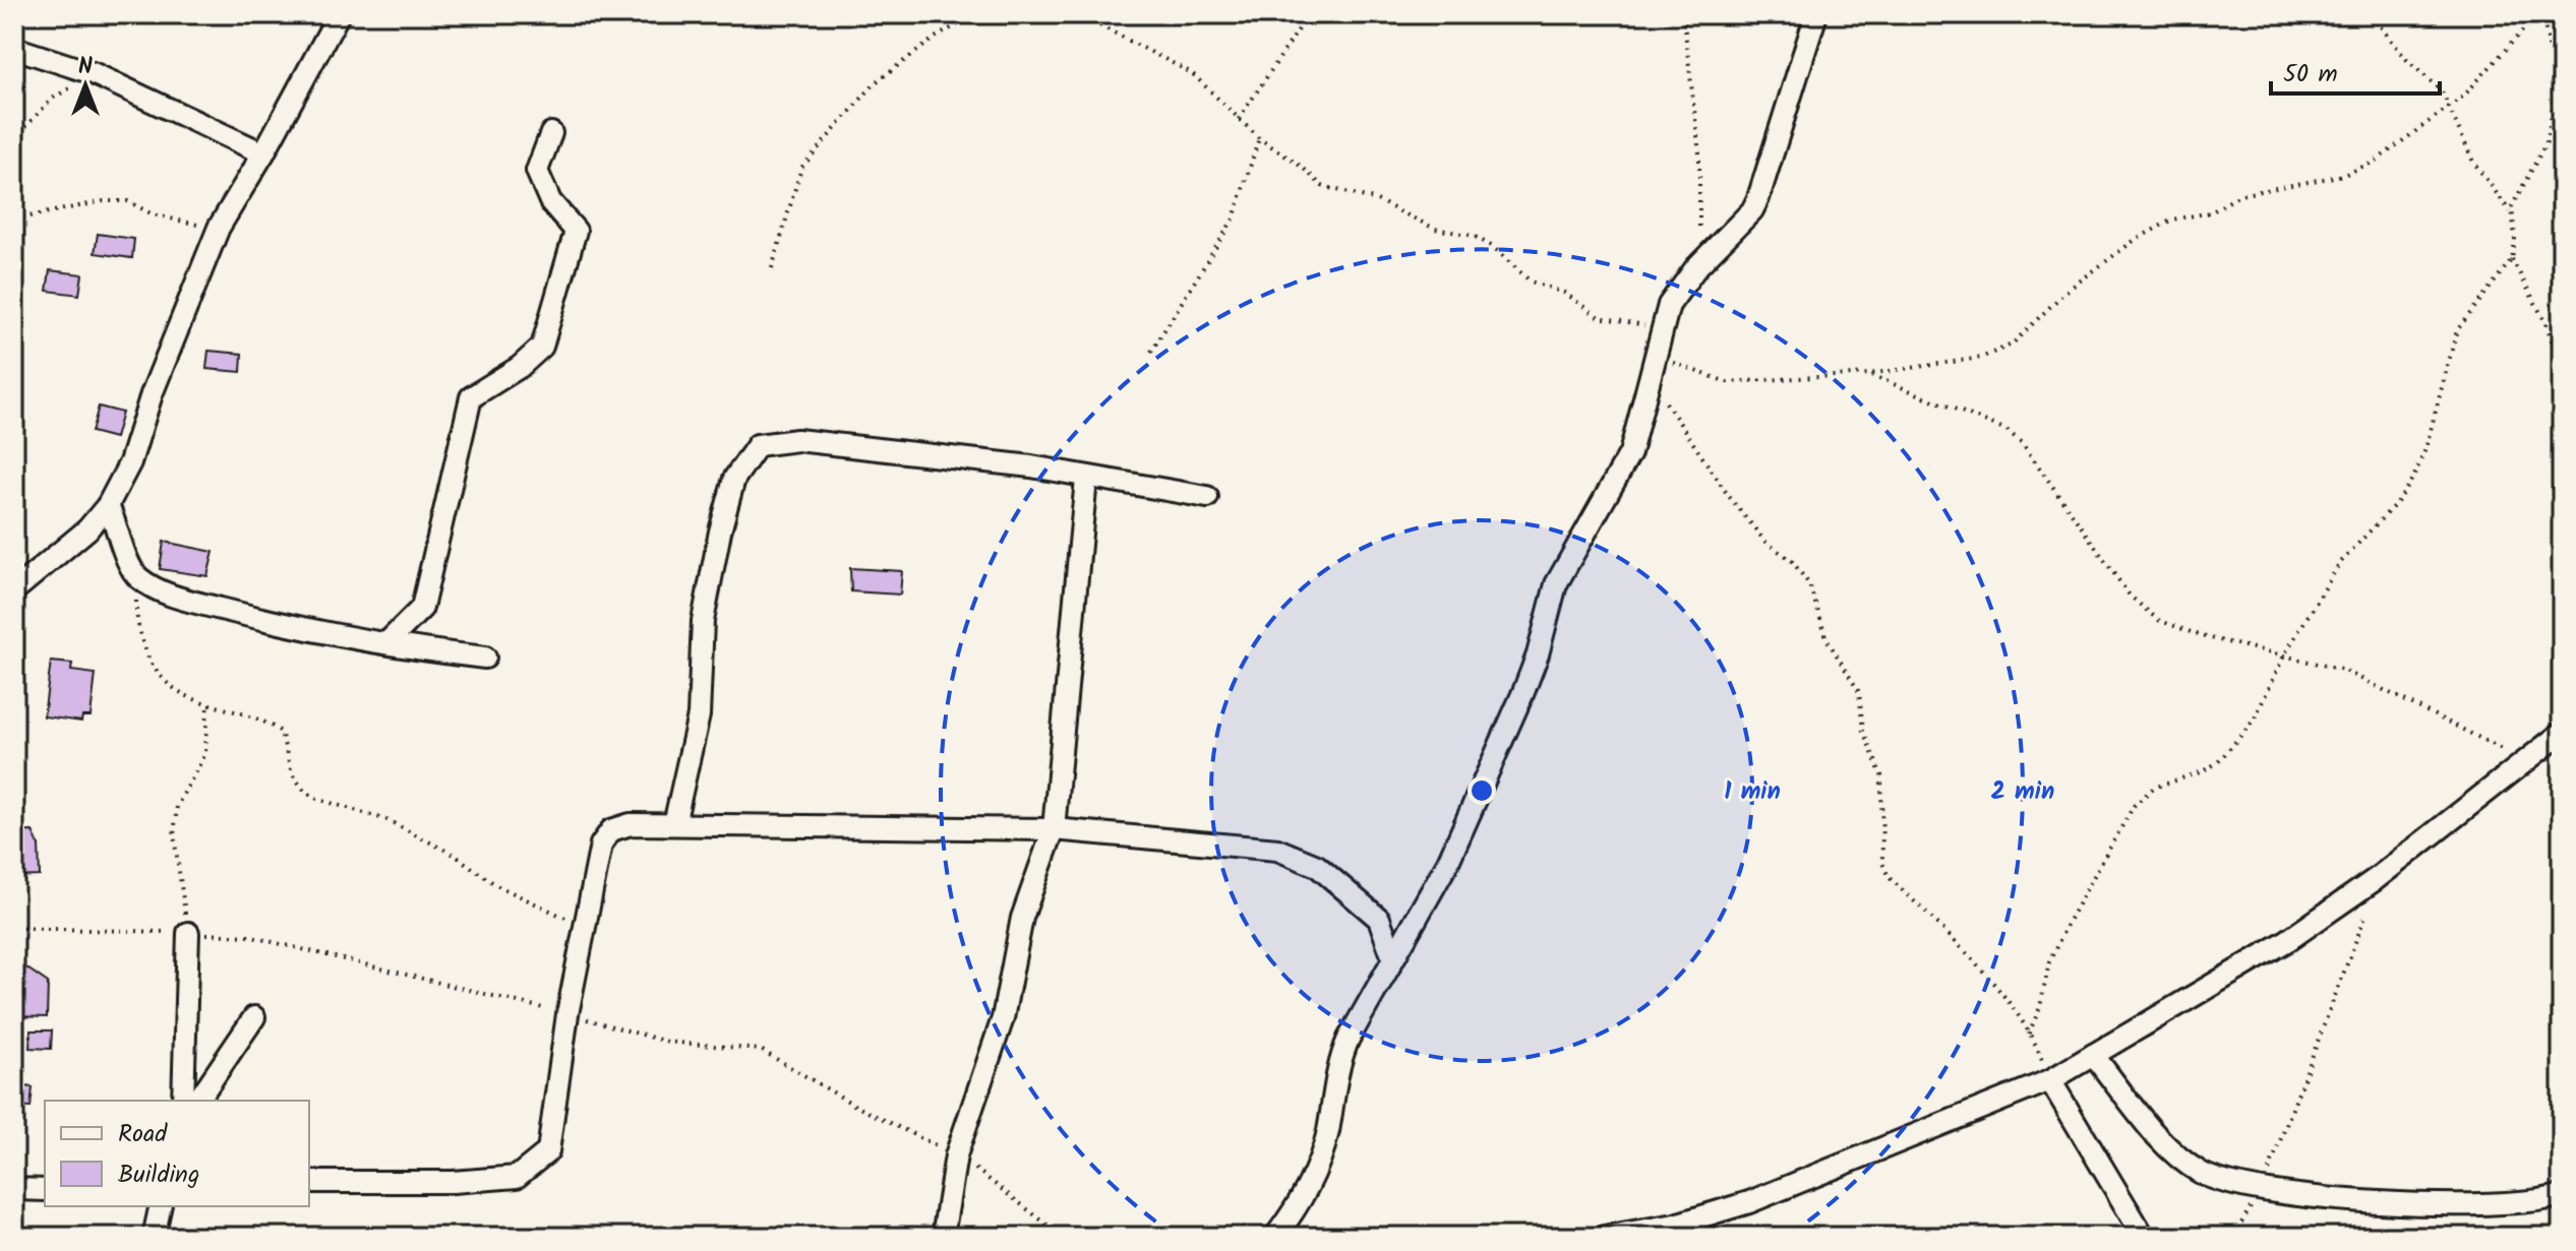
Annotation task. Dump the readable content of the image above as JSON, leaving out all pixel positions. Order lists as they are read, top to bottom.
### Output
{
  "legend": ["Road", "Building"],
  "scale_bar": "50 m",
  "north": "top",
  "rings": ["1 min", "2 min"]
}
